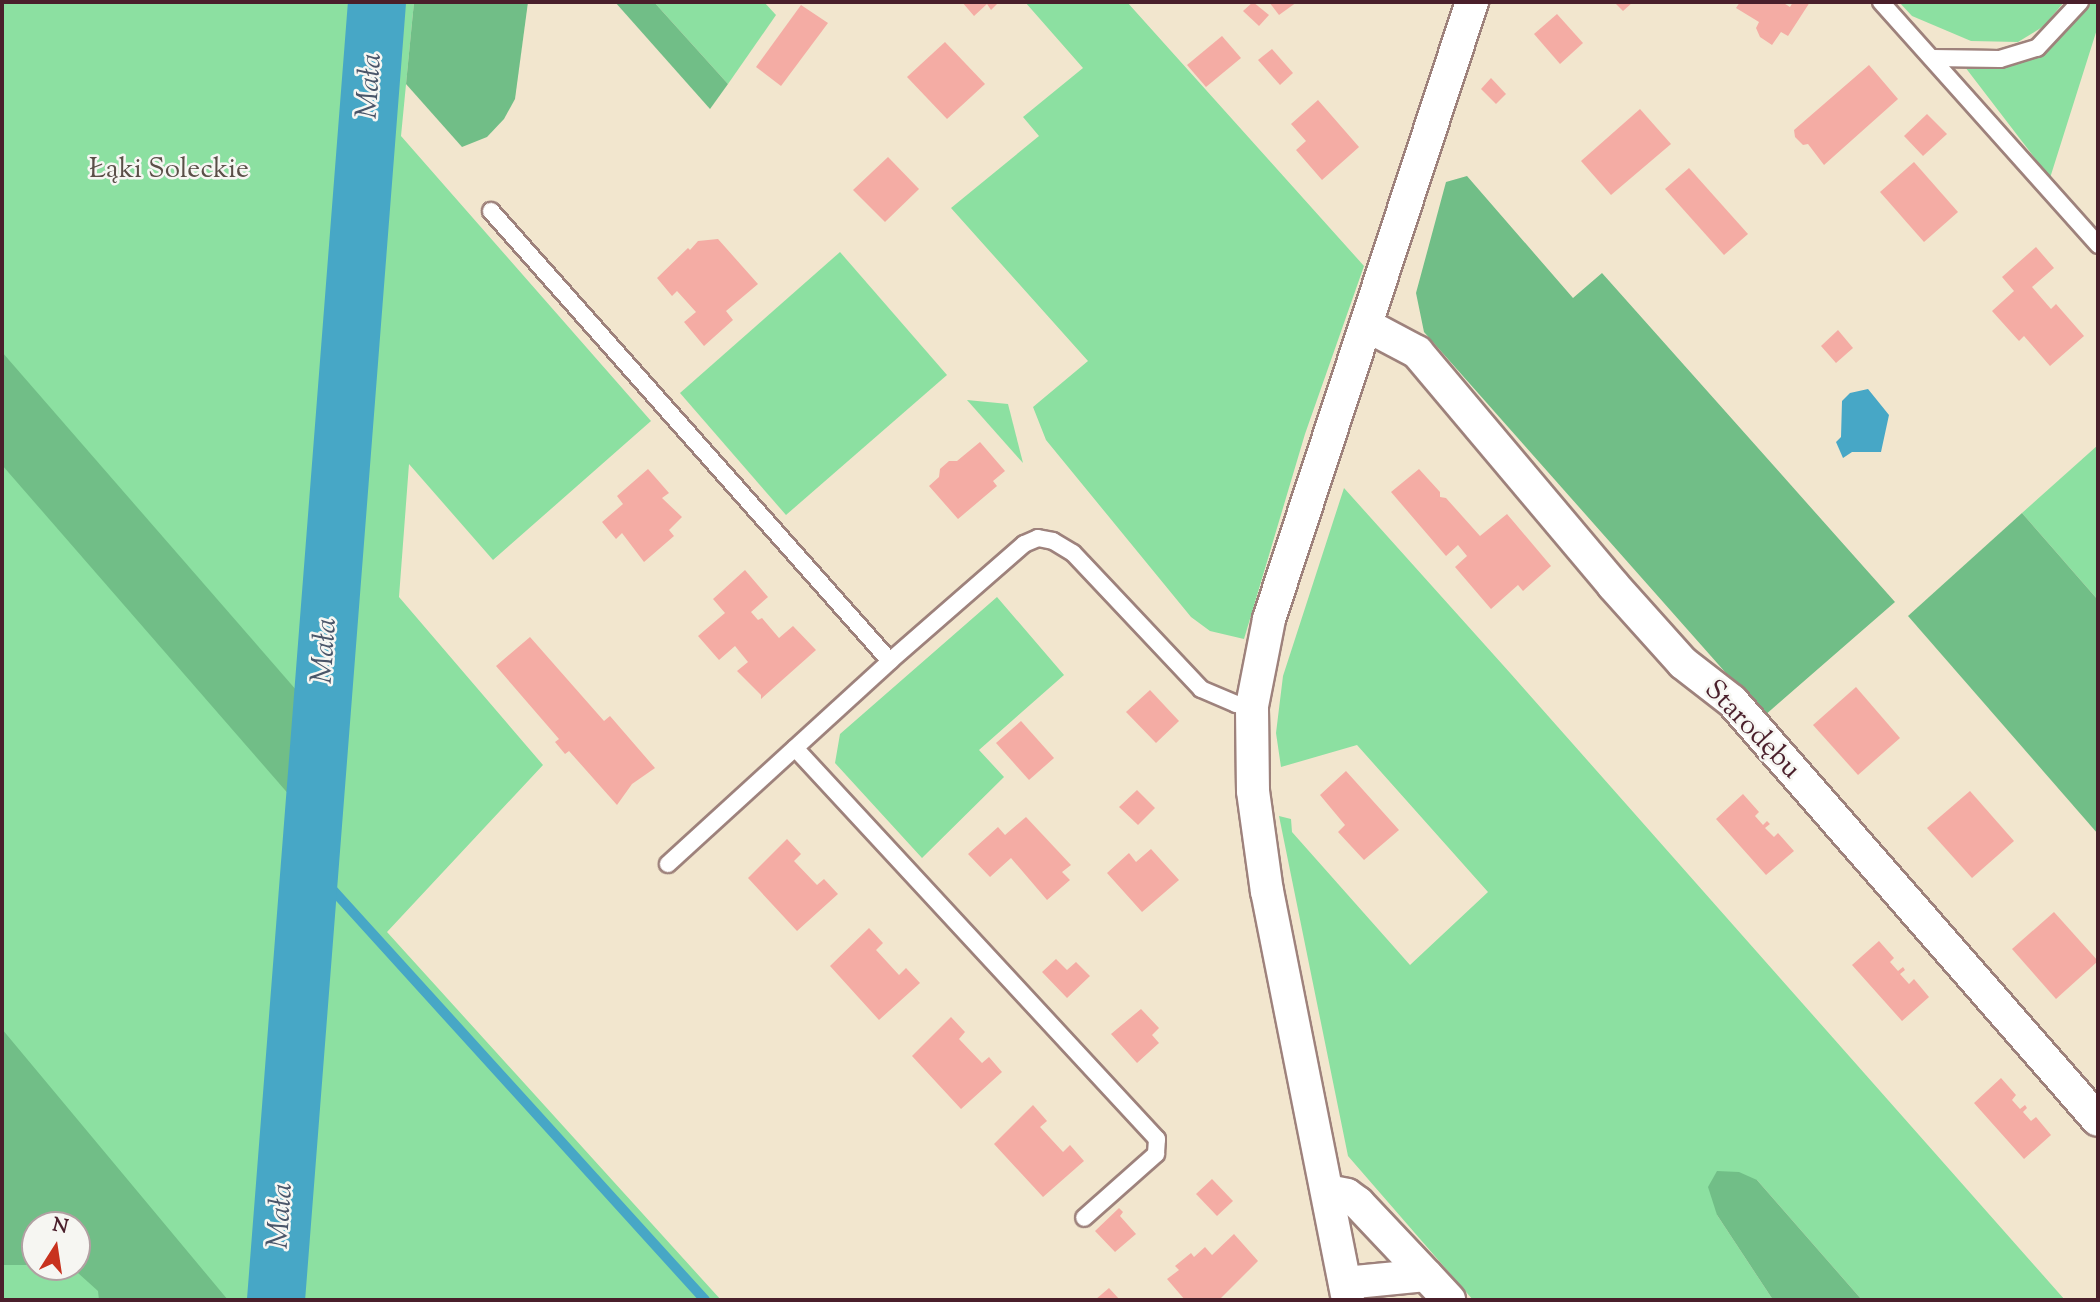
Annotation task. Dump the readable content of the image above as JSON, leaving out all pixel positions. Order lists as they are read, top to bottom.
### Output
{
  "streets": {
    "street": ["Starodębu"]
  },
  "water": ["Mała"],
  "parks": ["Łąki Soleckie"],
  "north": "top"
}
